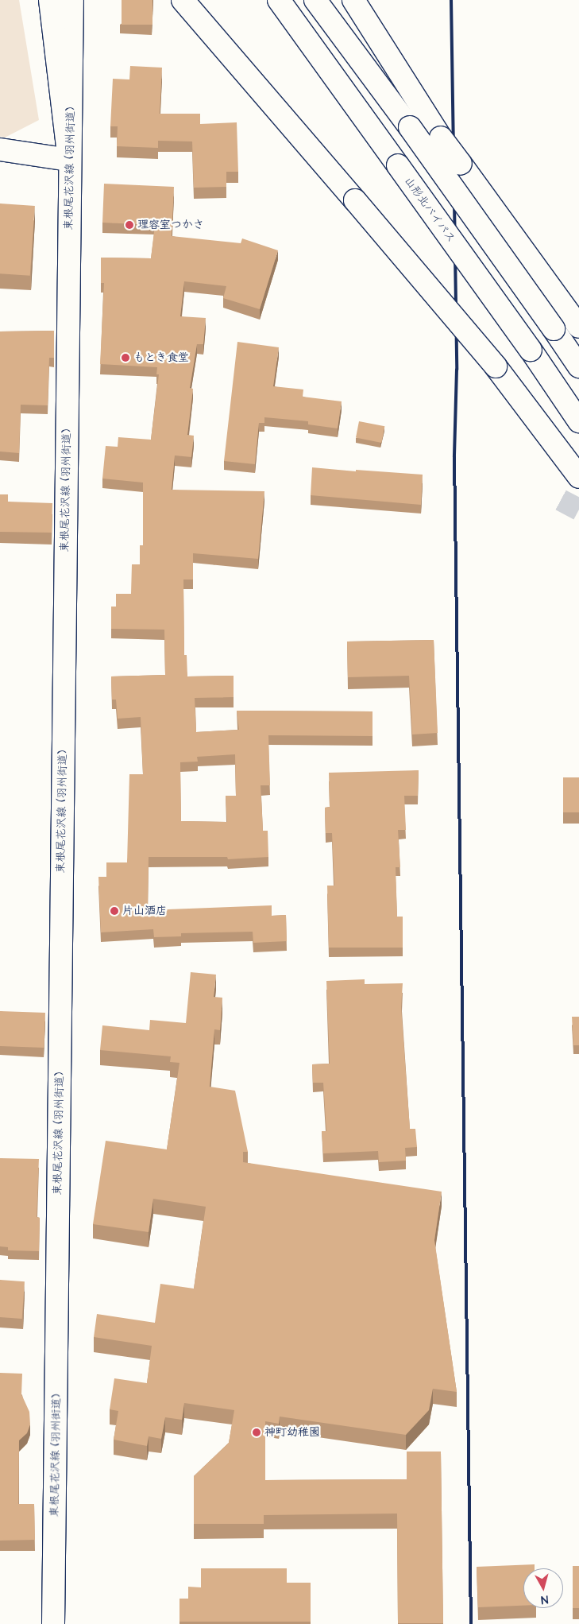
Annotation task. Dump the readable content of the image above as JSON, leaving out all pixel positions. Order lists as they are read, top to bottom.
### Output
{
  "streets": {
    "main road": ["東根尾花沢線 (羽州街道)", "山形北バイパス"]
  },
  "places": [
    "理容室つかさ",
    "もとき食堂",
    "片山酒店",
    "神町幼稚園"
  ],
  "north": "bottom"
}
